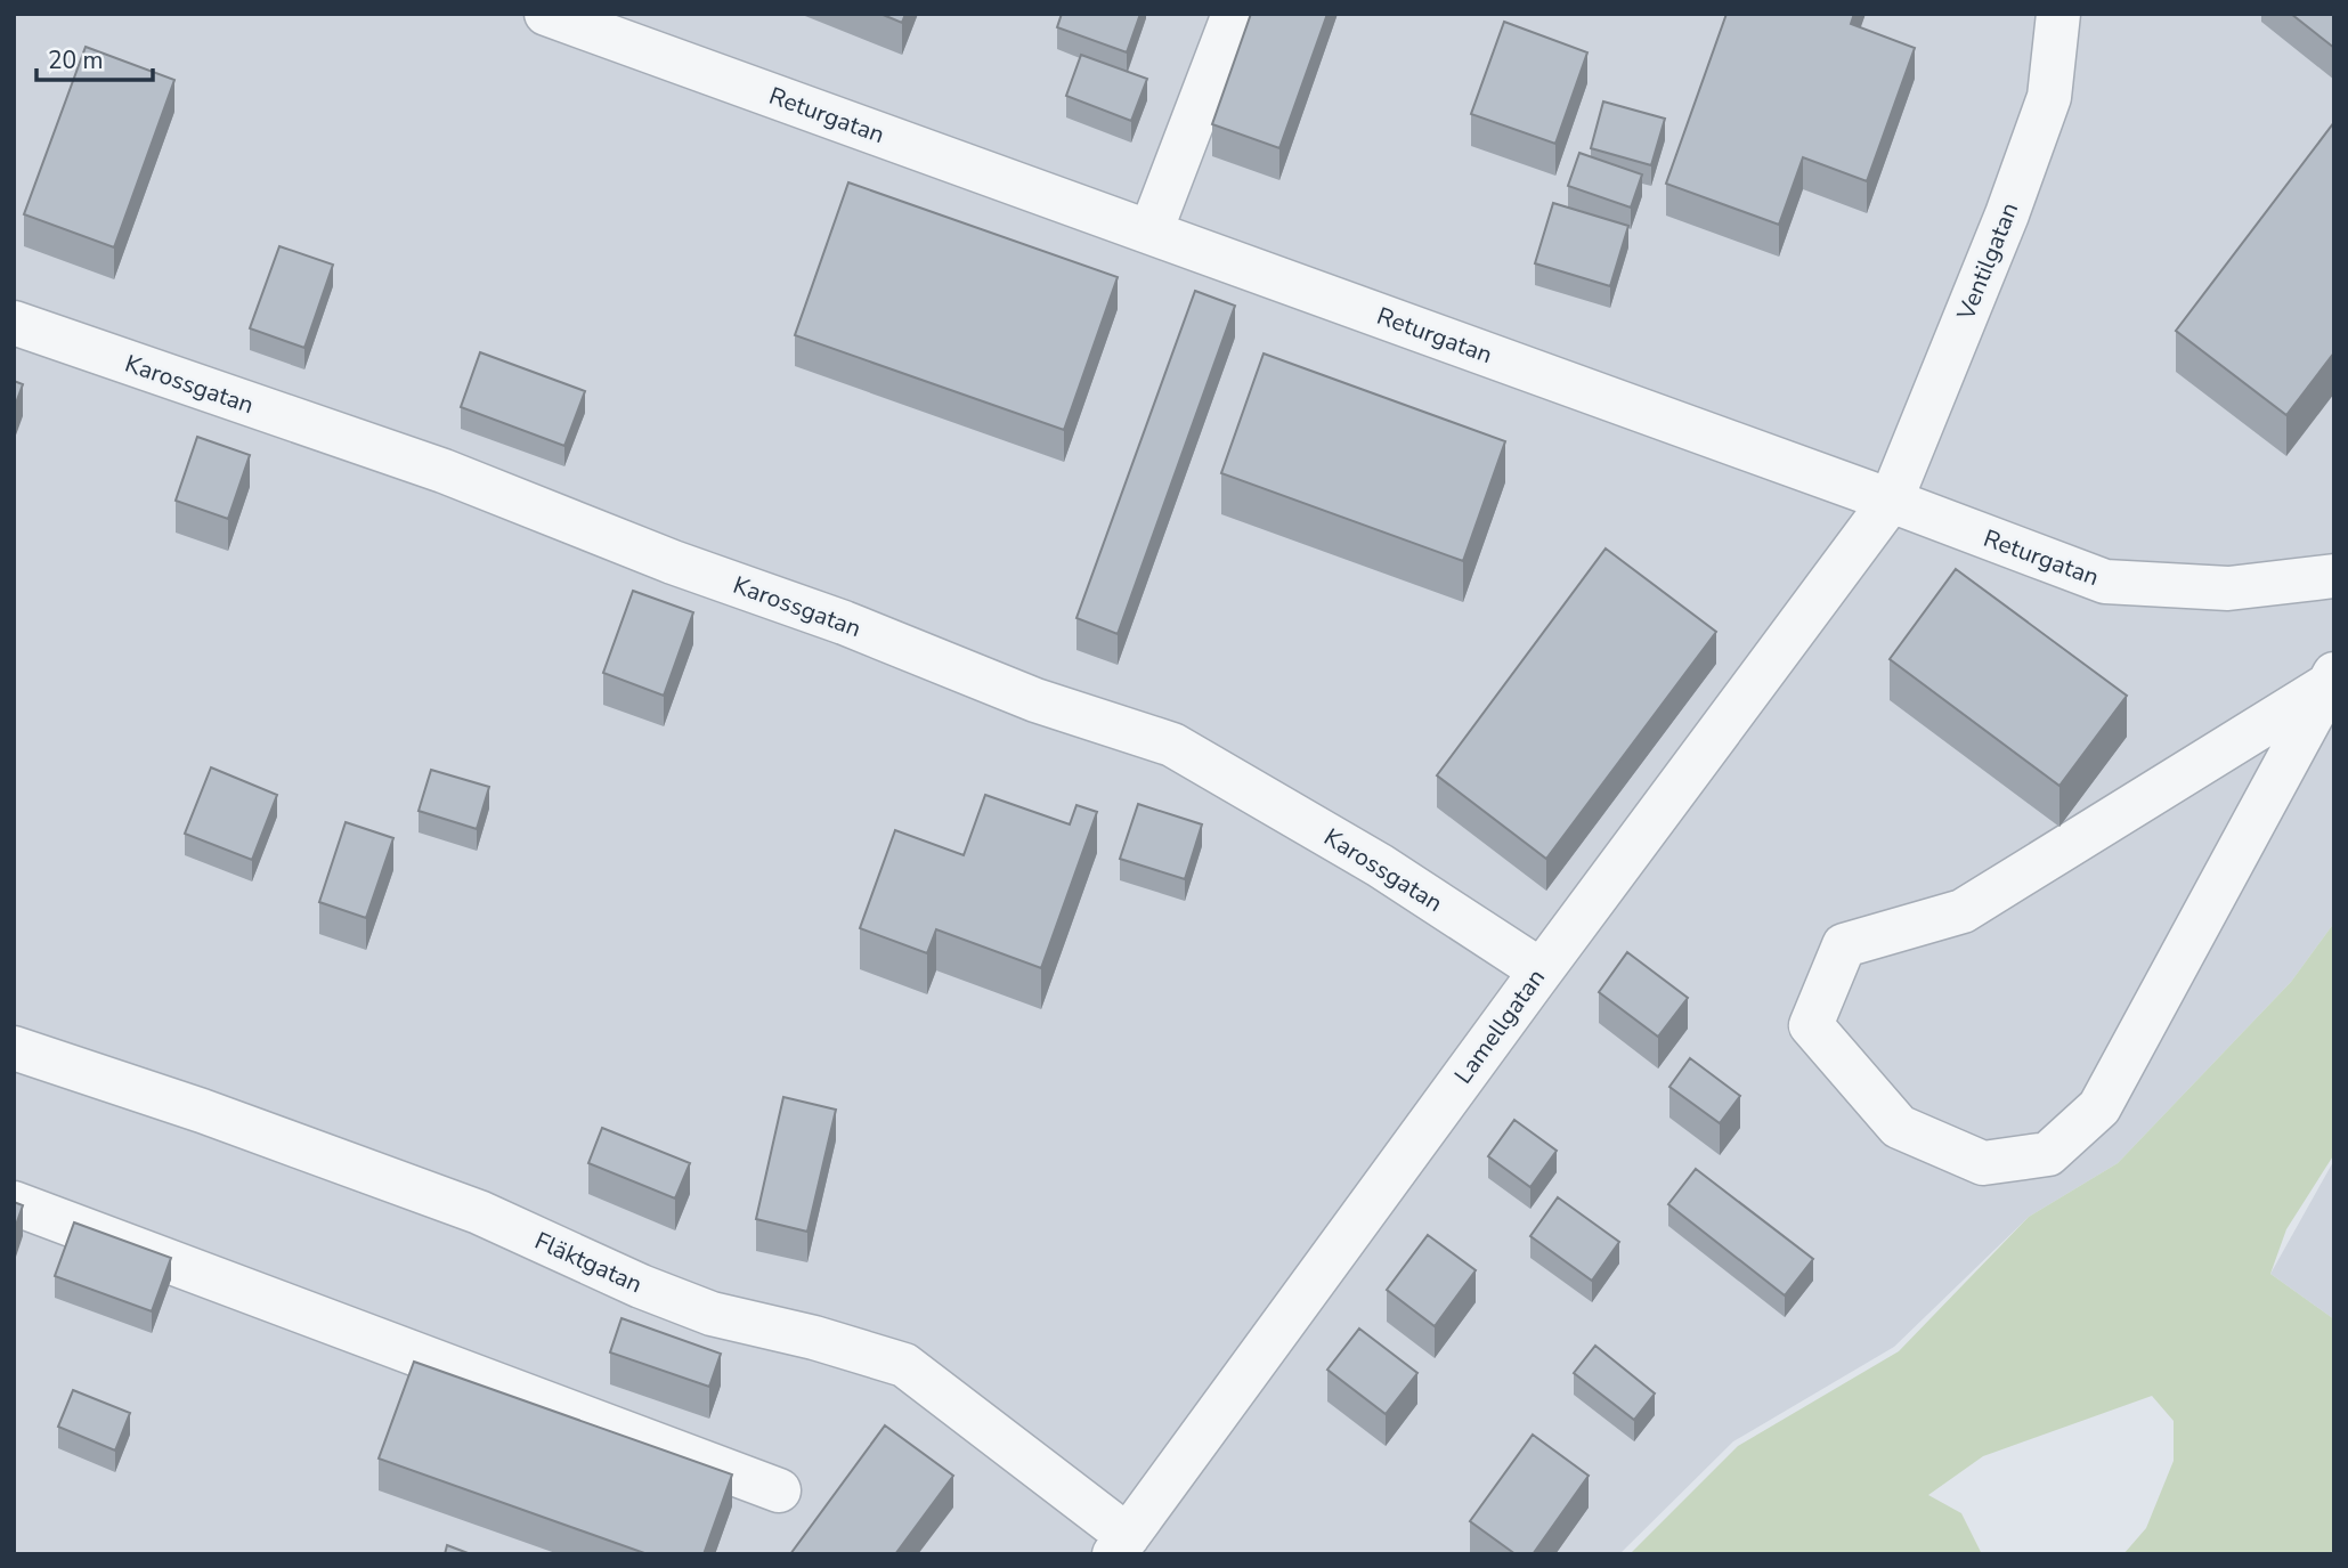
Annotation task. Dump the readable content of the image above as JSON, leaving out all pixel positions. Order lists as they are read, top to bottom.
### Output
{
  "streets": {
    "street": [
      "Returgatan",
      "Ventilgatan",
      "Karossgatan",
      "Lamellgatan",
      "Fläktgatan"
    ]
  },
  "crossings": [
    ["Returgatan", "Ventilgatan"],
    ["Returgatan", "Lamellgatan"],
    ["Ventilgatan", "Lamellgatan"],
    ["Karossgatan", "Lamellgatan"],
    ["Lamellgatan", "Fläktgatan"]
  ],
  "scale_bar": "20 m"
}
